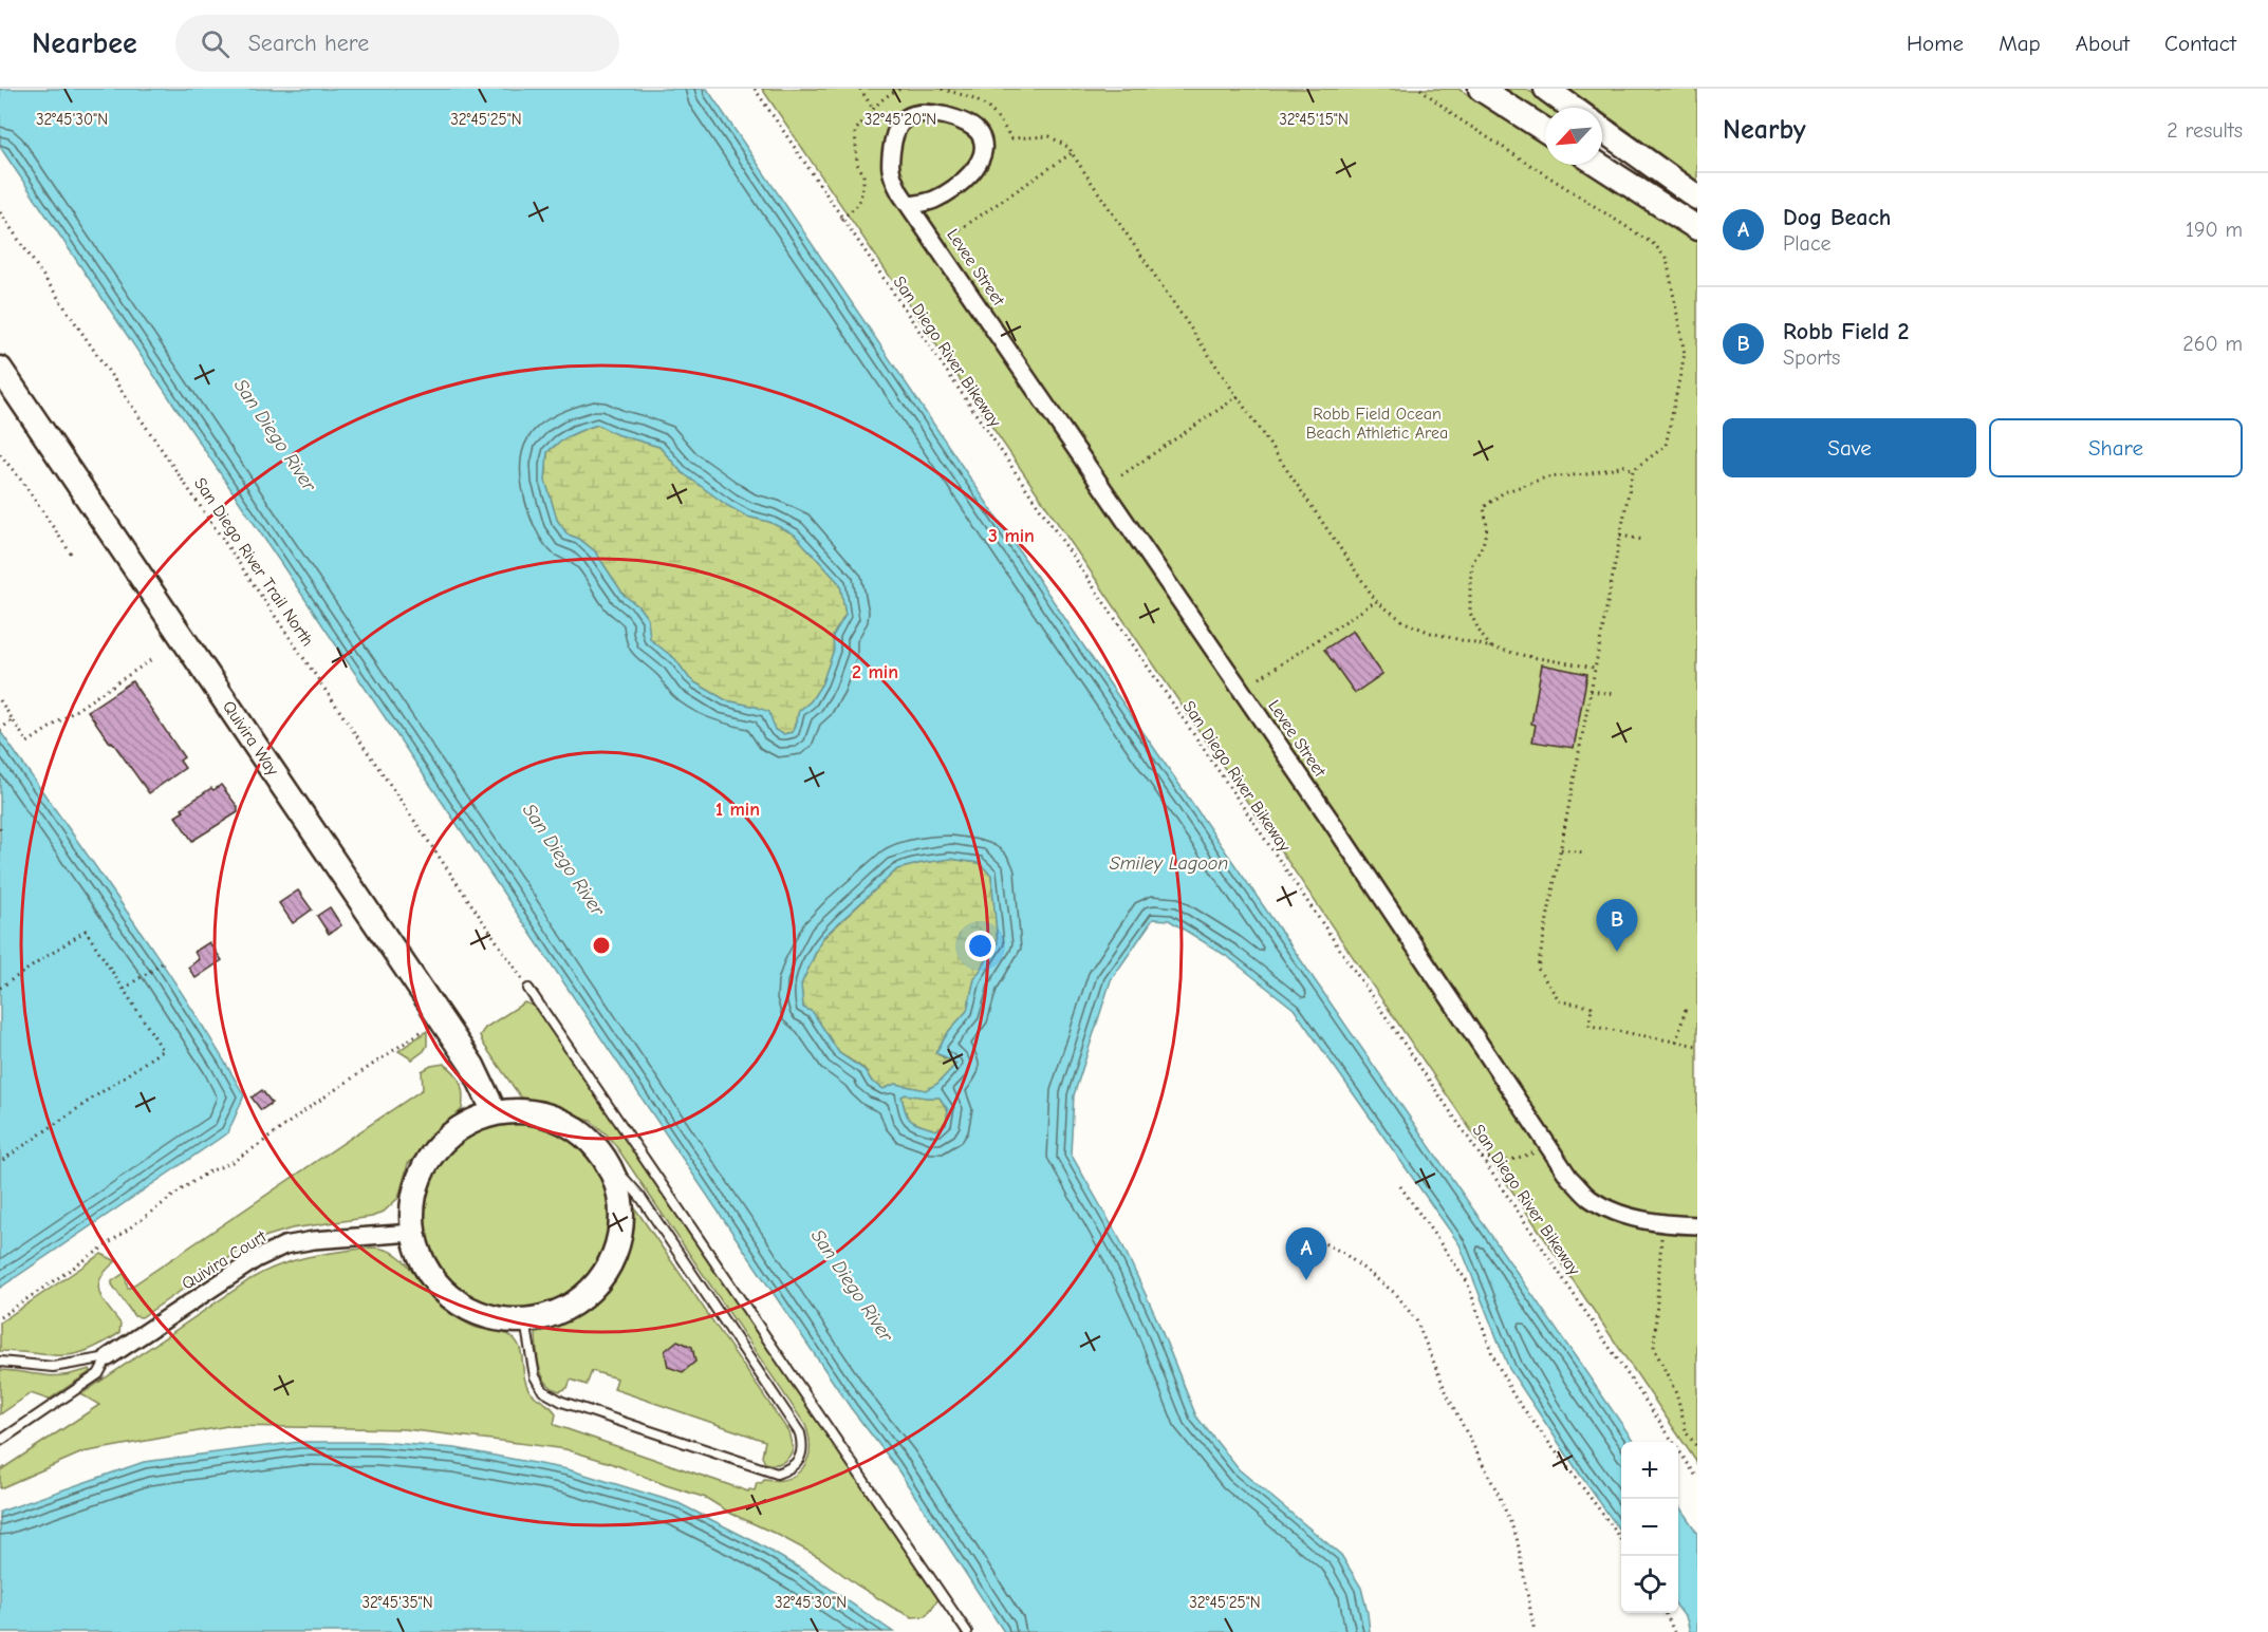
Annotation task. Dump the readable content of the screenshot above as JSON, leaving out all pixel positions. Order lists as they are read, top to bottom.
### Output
{
  "streets": {
    "street": ["Levee Street", "Quivira Way", "Quivira Court"],
    "path": ["San Diego River Bikeway", "San Diego River Trail North"]
  },
  "crossings": [
    ["Quivira Way", "Quivira Court"]
  ],
  "water": ["San Diego River", "Smiley Lagoon"],
  "parks": ["Robb Field Ocean Beach Athletic Area"],
  "north": "bottom left",
  "page": {
    "header": "Nearbee",
    "search": "Search here",
    "nav": [
      "Home",
      "Map",
      "About",
      "Contact"
    ],
    "heading": ["Nearby", "2 results"],
    "list": [
      {
        "mark": "A",
        "name": "Dog Beach",
        "note": "Place",
        "value": "190 m"
      },
      {
        "mark": "B",
        "name": "Robb Field 2",
        "note": "Sports",
        "value": "260 m"
      }
    ],
    "buttons": ["Save", "Share"],
    "pins": ["B", "A"],
    "map_buttons": ["+", "−"]
  },
  "coordinates": [
    "32°45'15\"N",
    "32°45'30\"N",
    "32°45'25\"N",
    "32°45'20\"N",
    "32°45'35\"N"
  ],
  "rings": ["3 min", "2 min", "1 min"]
}
